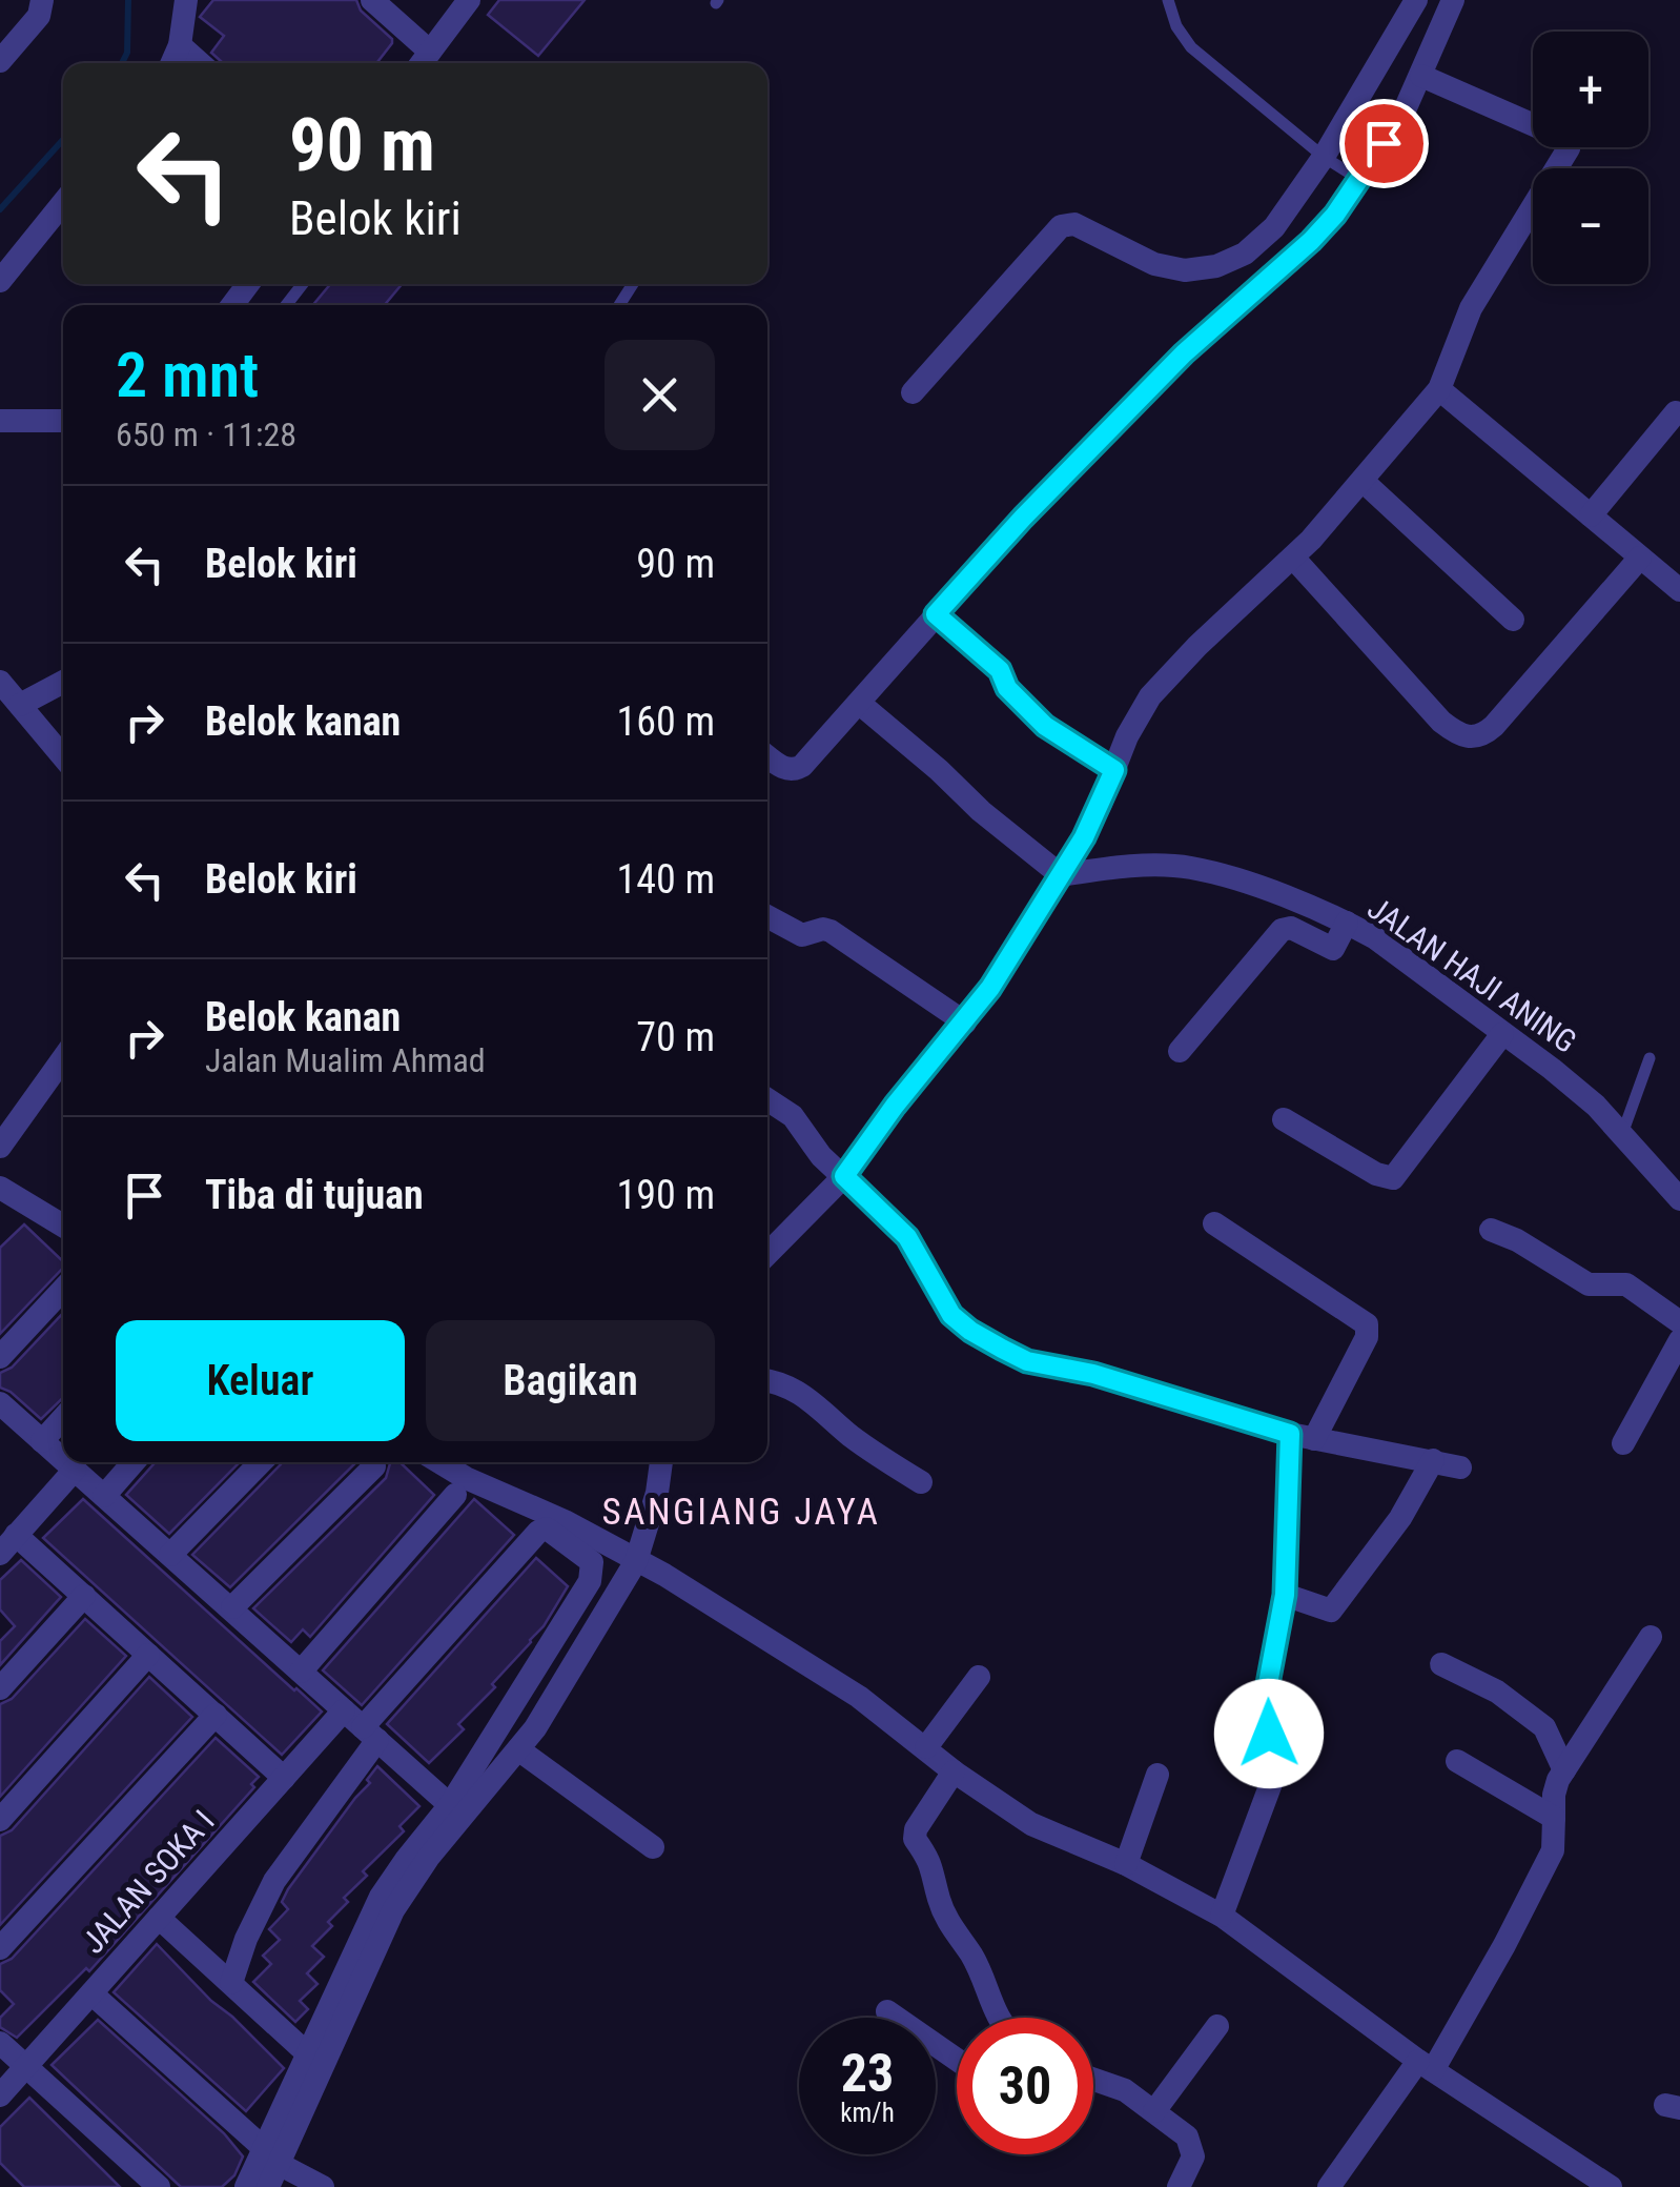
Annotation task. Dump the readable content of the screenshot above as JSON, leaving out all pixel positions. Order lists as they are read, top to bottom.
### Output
{
  "streets": {
    "street": ["JALAN HAJI ANING", "JALAN SOKA I"]
  },
  "districts": ["SANGIANG JAYA"],
  "page": {
    "map_buttons": ["+", "−"],
    "turn": ["90 m", "Belok kiri"],
    "heading": ["2 mnt", "650 m · 11:28"],
    "list": [
      {
        "name": "Belok kiri",
        "value": "90 m"
      },
      {
        "name": "Belok kanan",
        "value": "160 m"
      },
      {
        "name": "Belok kiri",
        "value": "140 m"
      },
      {
        "name": "Belok kanan",
        "note": "Jalan Mualim Ahmad",
        "value": "70 m"
      },
      {
        "name": "Tiba di tujuan",
        "value": "190 m"
      }
    ],
    "buttons": ["Keluar", "Bagikan"],
    "speed": "23 km/h",
    "limit": "30"
  }
}
